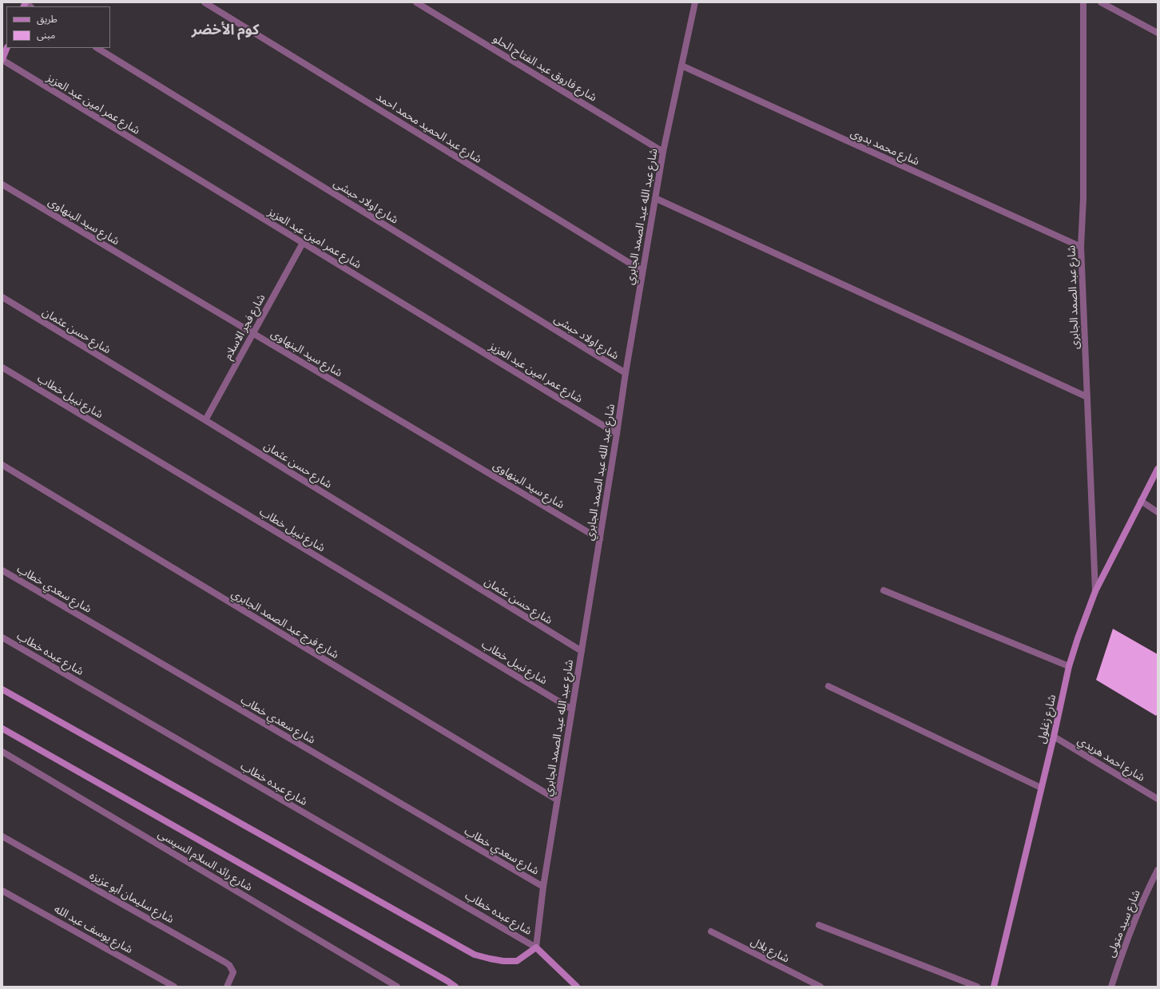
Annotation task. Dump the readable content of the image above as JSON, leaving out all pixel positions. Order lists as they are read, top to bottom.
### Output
{
  "streets": {
    "main road": ["شارع زغلول"],
    "street": [
      "شارع فاروق عبد الفتاح الحلو",
      "شارع عمر امين عبد العزيز",
      "شارع عبد الحميد محمد احمد",
      "شارع محمد بدوى",
      "شارع اولاد حبشى",
      "شارع عبد الله عبد الصمد الجابري",
      "شارع سيد البنهاوى",
      "شارع عبد الصمد الجابرى",
      "شارع فجر الاسلام",
      "شارع حسن عثمان",
      "شارع نبيل خطاب",
      "شارع سعدي خطاب",
      "شارع فرج عبد الصمد الجابري",
      "شارع عبده خطاب",
      "شارع احمد هريدي",
      "شارع رائد السلام السيسى",
      "شارع سليمان أبو عزيزه",
      "شارع سيد متولى",
      "شارع يوسف عبد الله",
      "شارع بلال"
    ]
  },
  "crossings": [
    ["شارع فاروق عبد الفتاح الحلو", "شارع عبد الله عبد الصمد الجابري"],
    ["شارع عمر امين عبد العزيز", "شارع عبد الله عبد الصمد الجابري"],
    ["شارع عمر امين عبد العزيز", "شارع فجر الاسلام"],
    ["شارع عبد الحميد محمد احمد", "شارع عبد الله عبد الصمد الجابري"],
    ["شارع محمد بدوى", "شارع عبد الله عبد الصمد الجابري"],
    ["شارع محمد بدوى", "شارع عبد الصمد الجابرى"],
    ["شارع اولاد حبشى", "شارع عبد الله عبد الصمد الجابري"],
    ["شارع عبد الله عبد الصمد الجابري", "شارع سيد البنهاوى"],
    ["شارع عبد الله عبد الصمد الجابري", "شارع حسن عثمان"],
    ["شارع عبد الله عبد الصمد الجابري", "شارع نبيل خطاب"],
    ["شارع عبد الله عبد الصمد الجابري", "شارع سعدي خطاب"],
    ["شارع عبد الله عبد الصمد الجابري", "شارع فرج عبد الصمد الجابري"],
    ["شارع عبد الله عبد الصمد الجابري", "شارع عبده خطاب"],
    ["شارع سيد البنهاوى", "شارع فجر الاسلام"],
    ["شارع عبد الصمد الجابرى", "شارع زغلول"],
    ["شارع فجر الاسلام", "شارع حسن عثمان"],
    ["شارع زغلول", "شارع احمد هريدي"]
  ],
  "districts": ["كوم الأخضر"],
  "legend": ["طريق", "مبنى"]
}
